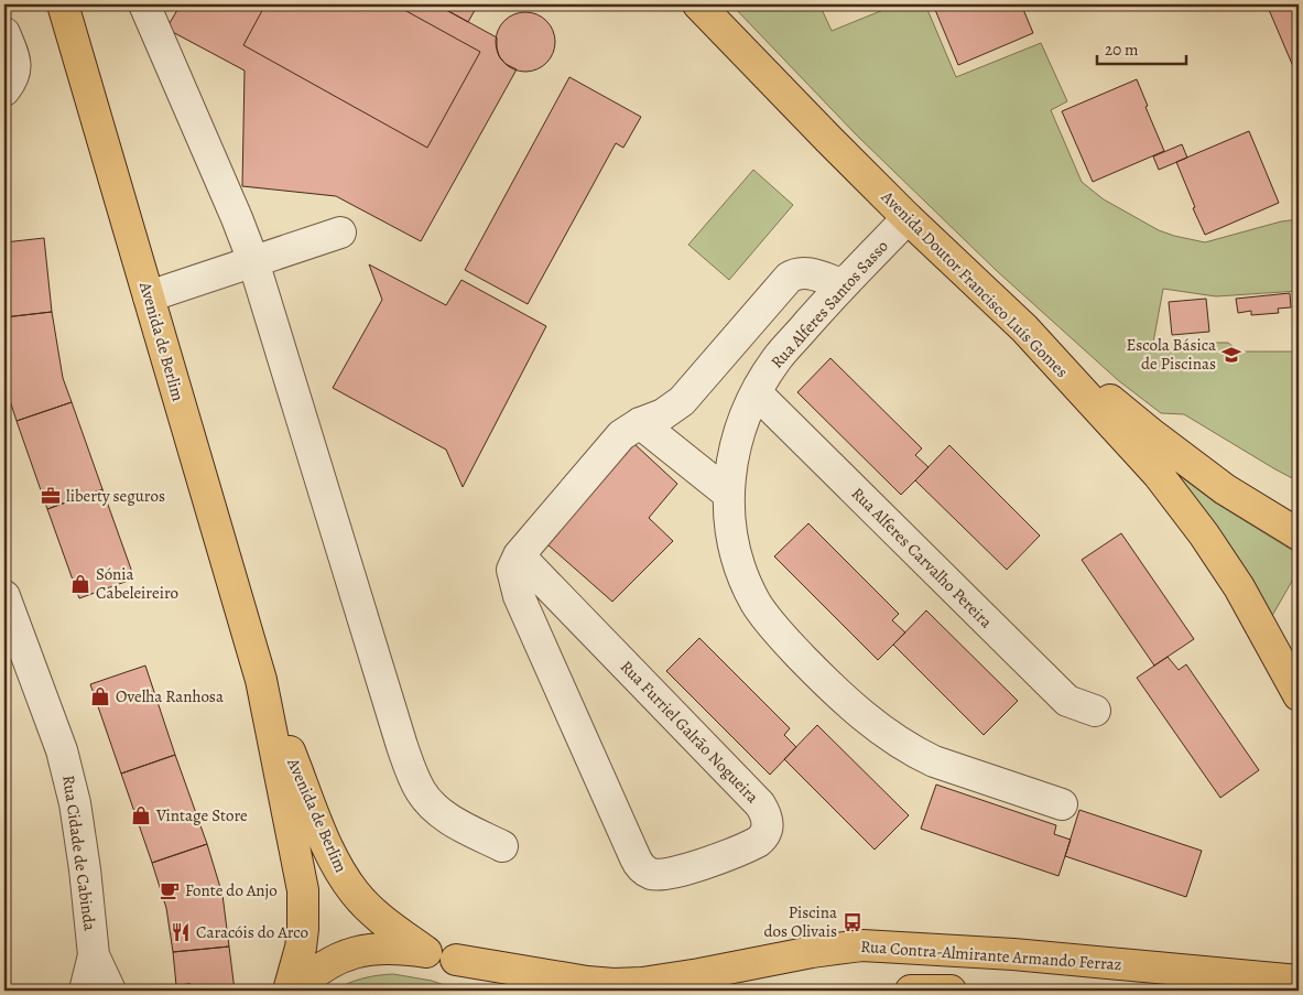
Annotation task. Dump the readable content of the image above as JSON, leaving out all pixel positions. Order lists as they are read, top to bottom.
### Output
{
  "streets": {
    "main road": ["Avenida Doutor Francisco Luís Gomes", "Avenida de Berlim", "Rua Contra-Almirante Armando Ferraz"],
    "street": [
      "Rua Alferes Santos Sasso",
      "Rua Alferes Carvalho Pereira",
      "Rua Furriel Galrão Nogueira",
      "Rua Cidade de Cabinda"
    ]
  },
  "crossings": [
    ["Avenida Doutor Francisco Luís Gomes", "Rua Alferes Santos Sasso"],
    ["Rua Alferes Santos Sasso", "Rua Alferes Carvalho Pereira"]
  ],
  "places": {
    "school or university": ["Escola Básica de Piscinas"],
    "office": ["liberty seguros"],
    "shop": ["Sónia Cabeleireiro", "Ovelha Ranhosa", "Vintage Store"],
    "cafe": ["Fonte do Anjo"],
    "bus stop": ["Piscina dos Olivais"],
    "restaurant": ["Caracóis do Arco"]
  },
  "scale_bar": "20 m"
}
